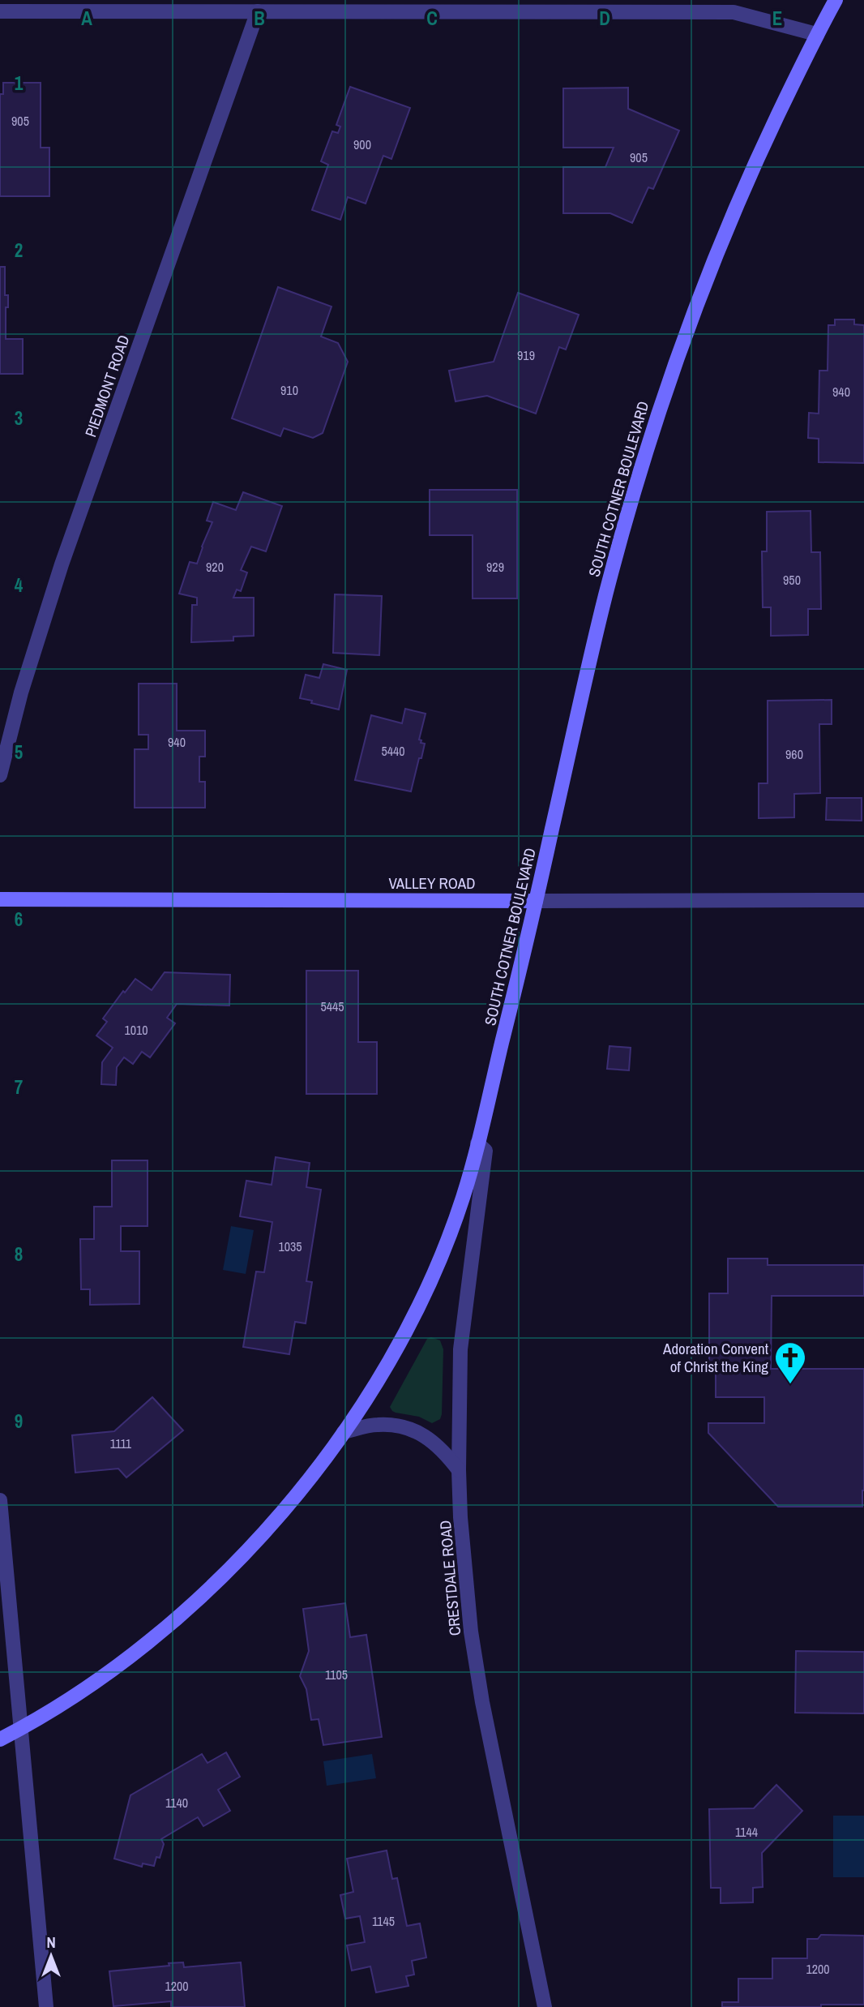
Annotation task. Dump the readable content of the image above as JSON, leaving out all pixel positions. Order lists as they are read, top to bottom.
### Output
{
  "streets": {
    "main road": ["SOUTH COTNER BOULEVARD", "VALLEY ROAD"],
    "street": ["PIEDMONT ROAD", "CRESTDALE ROAD"]
  },
  "crossings": [
    ["SOUTH COTNER BOULEVARD", "VALLEY ROAD"],
    ["SOUTH COTNER BOULEVARD", "CRESTDALE ROAD"]
  ],
  "places": {
    "church": ["Adoration Convent of Christ the King"]
  },
  "house_numbers": [
    "905",
    "900",
    "905",
    "919",
    "910",
    "940",
    "920",
    "929",
    "950",
    "940",
    "5440",
    "960",
    "5445",
    "1010",
    "1035",
    "1111",
    "1105",
    "1140",
    "1144",
    "1145",
    "1200",
    "1200"
  ],
  "north": "top",
  "grid": {
    "columns": [
      "A",
      "B",
      "C",
      "D",
      "E"
    ],
    "rows": [
      "1",
      "2",
      "3",
      "4",
      "5",
      "6",
      "7",
      "8",
      "9"
    ]
  }
}
